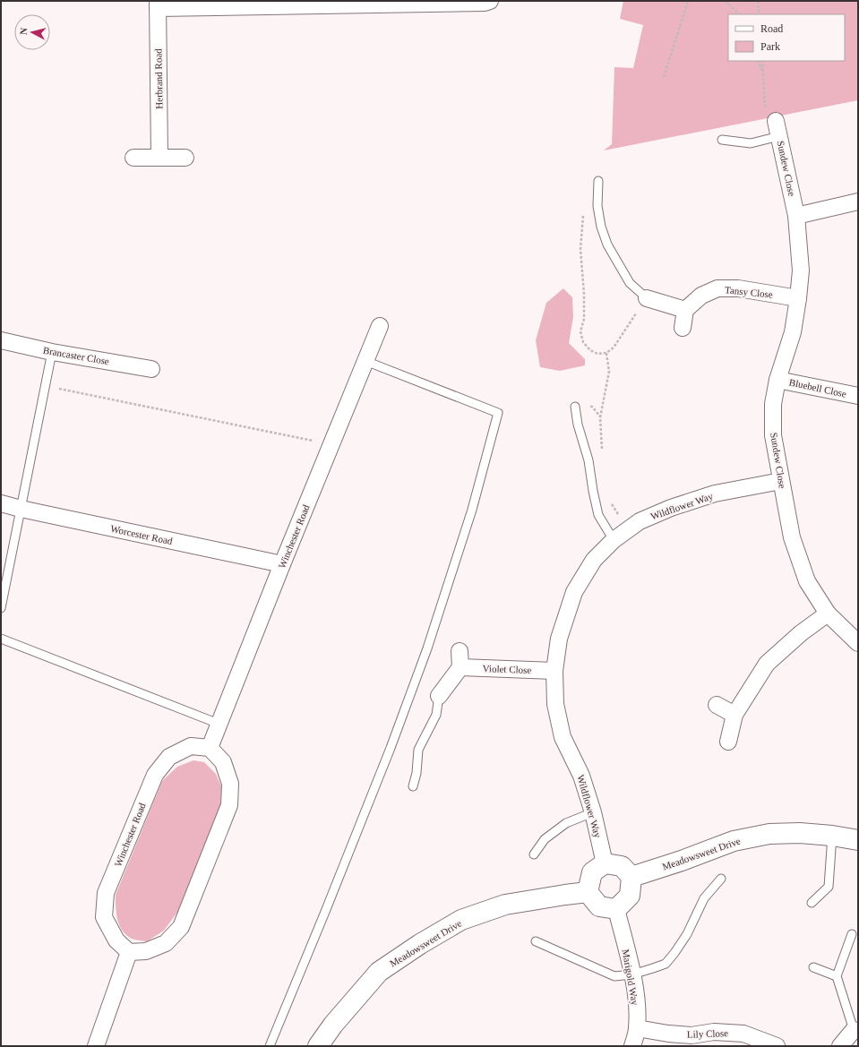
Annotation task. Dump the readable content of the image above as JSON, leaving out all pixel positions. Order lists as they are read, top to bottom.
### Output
{
  "streets": {
    "street": [
      "Herbrand Road",
      "Sundew Close",
      "Tansy Close",
      "Brancaster Close",
      "Bluebell Close",
      "Wildflower Way",
      "Worcester Road",
      "Winchester Road",
      "Violet Close",
      "Meadowsweet Drive",
      "Marigold Way",
      "Lily Close"
    ]
  },
  "crossings": [
    ["Sundew Close", "Tansy Close"],
    ["Sundew Close", "Bluebell Close"],
    ["Sundew Close", "Wildflower Way"],
    ["Wildflower Way", "Violet Close"],
    ["Wildflower Way", "Meadowsweet Drive"],
    ["Wildflower Way", "Marigold Way"],
    ["Worcester Road", "Winchester Road"],
    ["Meadowsweet Drive", "Marigold Way"],
    ["Marigold Way", "Lily Close"]
  ],
  "legend": ["Road", "Park"],
  "north": "left"
}
